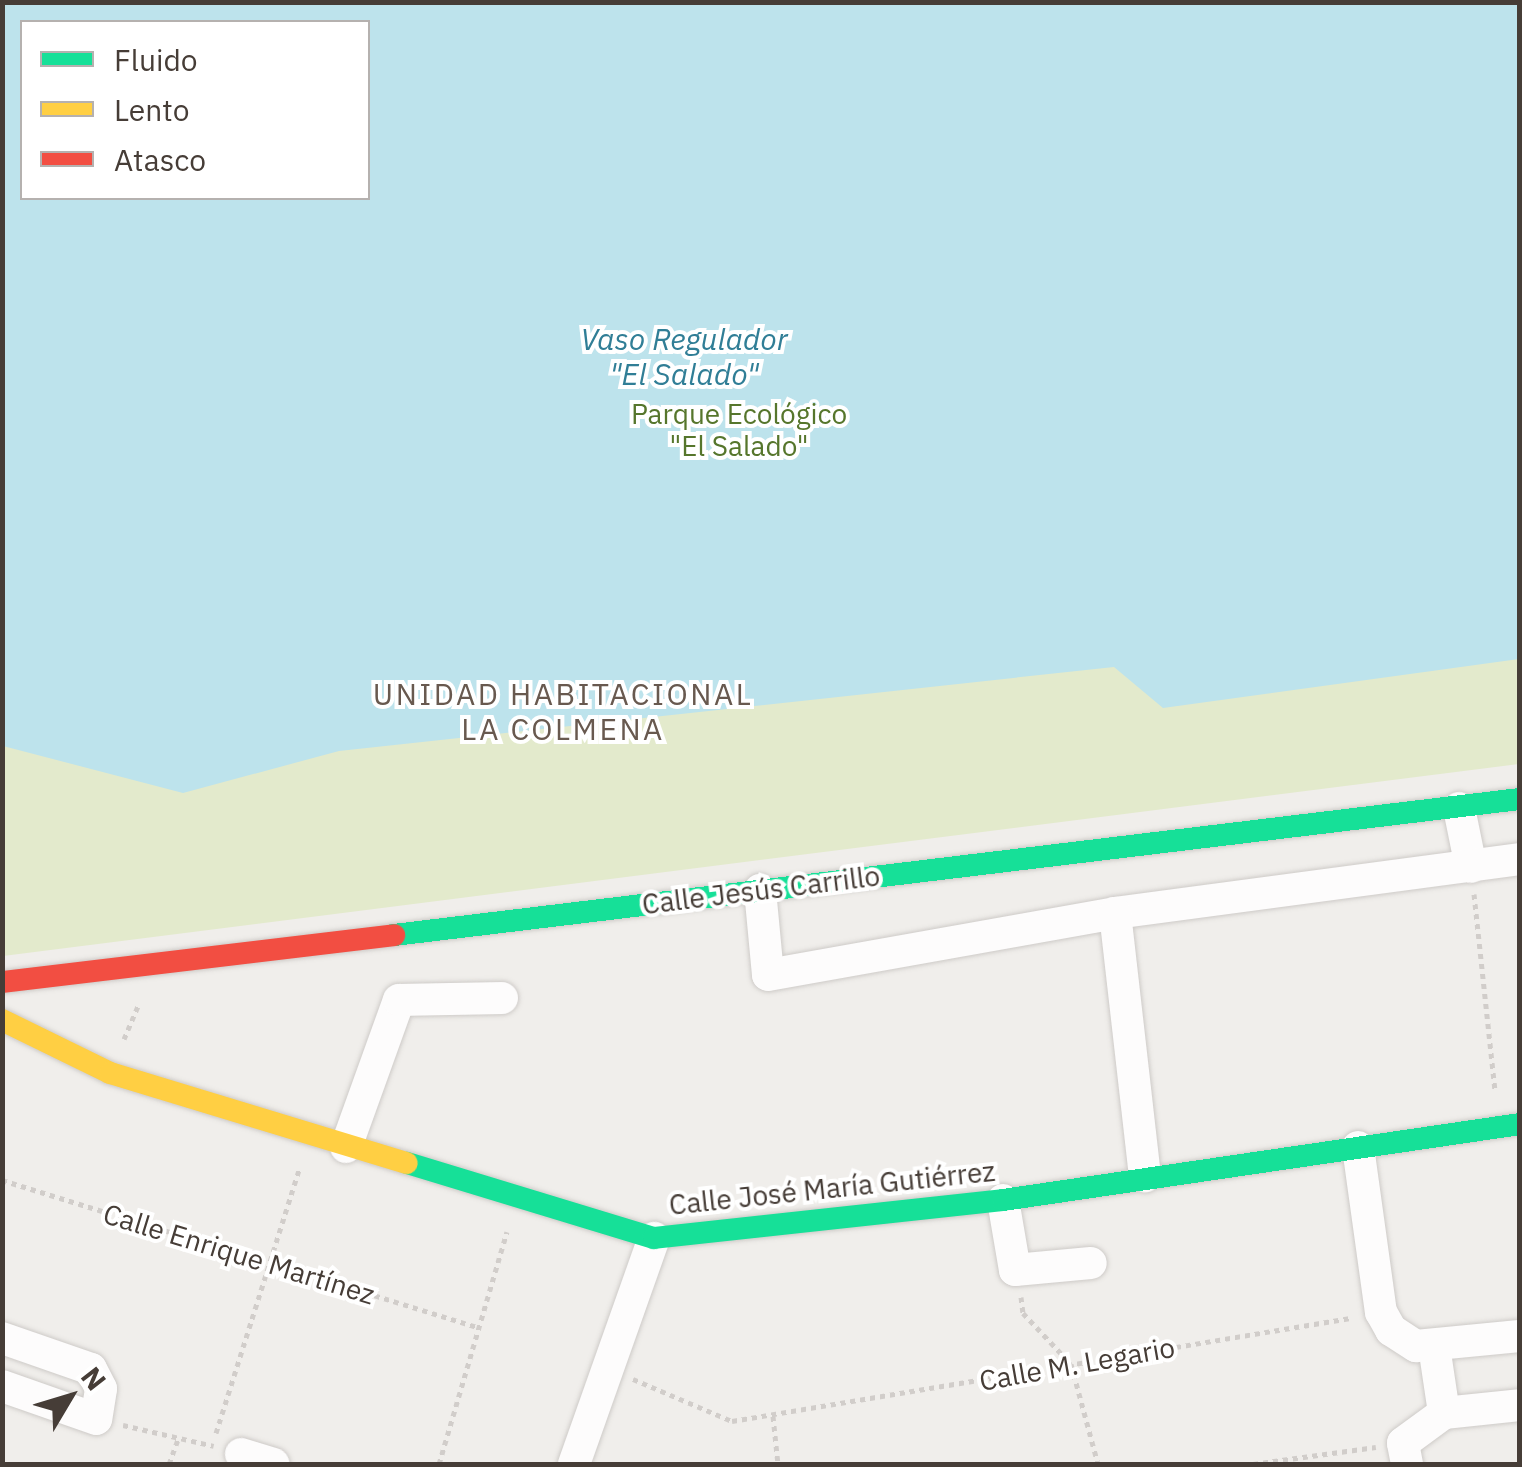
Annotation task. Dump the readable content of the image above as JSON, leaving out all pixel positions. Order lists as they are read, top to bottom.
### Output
{
  "streets": {
    "street": ["Calle Jesús Carrillo", "Calle José María Gutiérrez"],
    "path": ["Calle Enrique Martínez", "Calle M. Legario"]
  },
  "districts": ["UNIDAD HABITACIONAL LA COLMENA"],
  "water": ["Vaso Regulador \"El Salado\""],
  "parks": ["Parque Ecológico \"El Salado\""],
  "legend": ["Fluido", "Lento", "Atasco"],
  "north": "top right"
}
